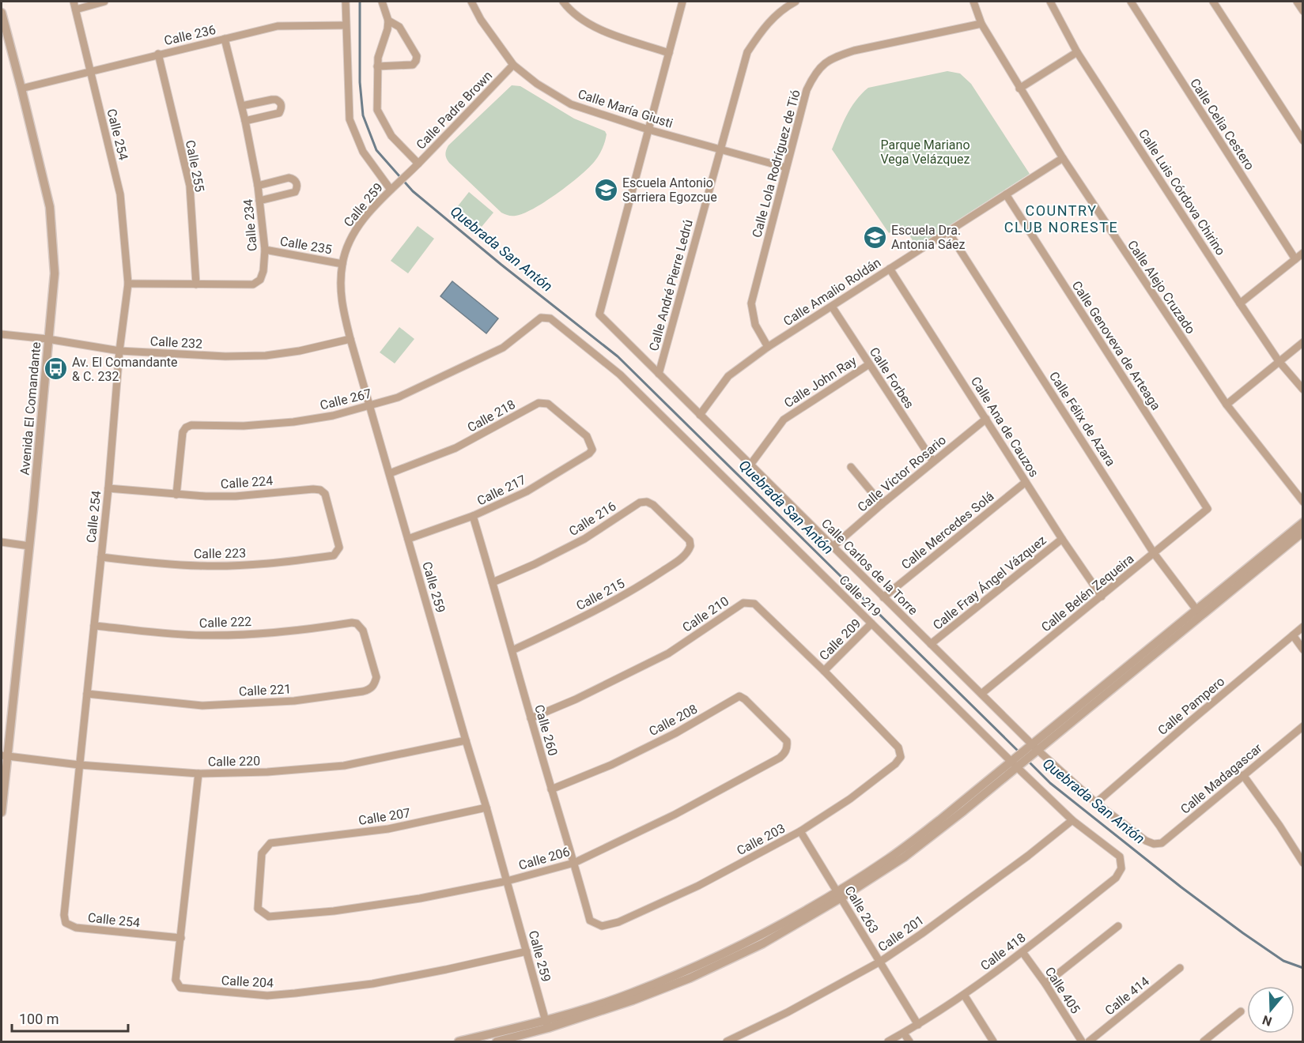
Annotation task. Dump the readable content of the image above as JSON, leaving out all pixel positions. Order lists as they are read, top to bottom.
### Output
{
  "streets": {
    "street": [
      "Calle 236",
      "Calle María Giusti",
      "Calle Padre Brown",
      "Calle Celia Cestero",
      "Calle 254",
      "Calle Lola Rodríguez de Tió",
      "Calle 255",
      "Calle Luis Córdova Chirino",
      "Calle 259",
      "Calle 234",
      "Calle 235",
      "Calle André Pierre Ledrú",
      "Calle Alejo Cruzado",
      "Calle Amalio Roldán",
      "Calle 232",
      "Calle Genoveva de Arteaga",
      "Calle Forbes",
      "Calle John Ray",
      "Calle 267",
      "Avenida El Comandante",
      "Calle 218",
      "Calle Félix de Azara",
      "Calle Ana de Cauzos",
      "Calle Víctor Rosario",
      "Calle 224",
      "Calle 217",
      "Calle 216",
      "Calle Mercedes Solá",
      "Calle 223",
      "Calle Carlos de la Torre",
      "Calle Fray Ángel Vázquez",
      "Calle Belén Zequeira",
      "Calle 215",
      "Calle 219",
      "Calle 210",
      "Calle 222",
      "Calle 209",
      "Calle 221",
      "Calle Pampero",
      "Calle 208",
      "Calle 260",
      "Calle 220",
      "Calle Madagascar",
      "Calle 207",
      "Calle 203",
      "Calle 206",
      "Calle 263",
      "Calle 201",
      "Calle 418",
      "Calle 204",
      "Calle 405",
      "Calle 414"
    ]
  },
  "crossings": [
    ["Calle 236", "Calle 254"],
    ["Calle 236", "Calle 255"],
    ["Calle 236", "Calle 234"],
    ["Calle 236", "Avenida El Comandante"],
    ["Calle María Giusti", "Calle Padre Brown"],
    ["Calle María Giusti", "Calle Lola Rodríguez de Tió"],
    ["Calle María Giusti", "Calle André Pierre Ledrú"],
    ["Calle María Giusti", "Calle Carlos de la Torre"],
    ["Calle Padre Brown", "Calle 259"],
    ["Calle 254", "Calle 234"],
    ["Calle 254", "Calle 232"],
    ["Calle 254", "Calle 224"],
    ["Calle 254", "Calle 223"],
    ["Calle 254", "Calle 222"],
    ["Calle 254", "Calle 221"],
    ["Calle 254", "Calle 220"],
    ["Calle 254", "Calle 204"],
    ["Calle Lola Rodríguez de Tió", "Calle Alejo Cruzado"],
    ["Calle Lola Rodríguez de Tió", "Calle Amalio Roldán"],
    ["Calle 255", "Calle 234"],
    ["Calle 259", "Calle 235"],
    ["Calle 259", "Calle 232"],
    ["Calle 259", "Calle 267"],
    ["Calle 259", "Calle 218"],
    ["Calle 259", "Calle 217"],
    ["Calle 259", "Calle 220"],
    ["Calle 259", "Calle 207"],
    ["Calle 259", "Calle 206"],
    ["Calle 259", "Calle 204"],
    ["Calle 234", "Calle 235"],
    ["Calle André Pierre Ledrú", "Calle Carlos de la Torre"],
    ["Calle Alejo Cruzado", "Calle Amalio Roldán"],
    ["Calle Amalio Roldán", "Calle Genoveva de Arteaga"],
    ["Calle Amalio Roldán", "Calle Forbes"],
    ["Calle Amalio Roldán", "Calle Félix de Azara"],
    ["Calle Amalio Roldán", "Calle Ana de Cauzos"],
    ["Calle Amalio Roldán", "Calle Carlos de la Torre"],
    ["Calle 232", "Avenida El Comandante"],
    ["Calle Genoveva de Arteaga", "Calle Belén Zequeira"],
    ["Calle Forbes", "Calle John Ray"],
    ["Calle Forbes", "Calle Víctor Rosario"],
    ["Calle John Ray", "Calle Carlos de la Torre"],
    ["Calle 267", "Calle 224"],
    ["Calle 267", "Calle 219"],
    ["Avenida El Comandante", "Calle 220"],
    ["Calle 218", "Calle 217"],
    ["Calle Félix de Azara", "Calle Belén Zequeira"],
    ["Calle Ana de Cauzos", "Calle Víctor Rosario"],
    ["Calle Ana de Cauzos", "Calle Mercedes Solá"],
    ["Calle Ana de Cauzos", "Calle Fray Ángel Vázquez"],
    ["Calle Ana de Cauzos", "Calle Belén Zequeira"],
    ["Calle Víctor Rosario", "Calle Carlos de la Torre"],
    ["Calle 224", "Calle 223"],
    ["Calle 217", "Calle 260"],
    ["Calle 216", "Calle 215"],
    ["Calle 216", "Calle 260"],
    ["Calle Mercedes Solá", "Calle Carlos de la Torre"],
    ["Calle Carlos de la Torre", "Calle Fray Ángel Vázquez"],
    ["Calle Carlos de la Torre", "Calle Belén Zequeira"],
    ["Calle Carlos de la Torre", "Calle Pampero"],
    ["Calle Carlos de la Torre", "Calle Madagascar"],
    ["Calle 215", "Calle 260"],
    ["Calle 219", "Calle 209"],
    ["Calle 219", "Calle 201"],
    ["Calle 219", "Calle 418"],
    ["Calle 210", "Calle 209"],
    ["Calle 210", "Calle 260"],
    ["Calle 210", "Calle 203"],
    ["Calle 222", "Calle 221"],
    ["Calle 208", "Calle 260"],
    ["Calle 208", "Calle 206"],
    ["Calle 260", "Calle 203"],
    ["Calle 260", "Calle 206"],
    ["Calle 220", "Calle 204"],
    ["Calle 207", "Calle 206"],
    ["Calle 203", "Calle 263"],
    ["Calle 263", "Calle 201"],
    ["Calle 263", "Calle 418"],
    ["Calle 418", "Calle 405"]
  ],
  "districts": ["COUNTRY CLUB NORESTE"],
  "water": ["Quebrada San Antón"],
  "parks": ["Parque Mariano Vega Velázquez"],
  "places": {
    "school or university": ["Escuela Antonio Sarriera Egozcue", "Escuela Dra. Antonia Sáez"],
    "bus stop": ["Av. El Comandante & C. 232"]
  },
  "scale_bar": "100 m",
  "north": "bottom"
}
